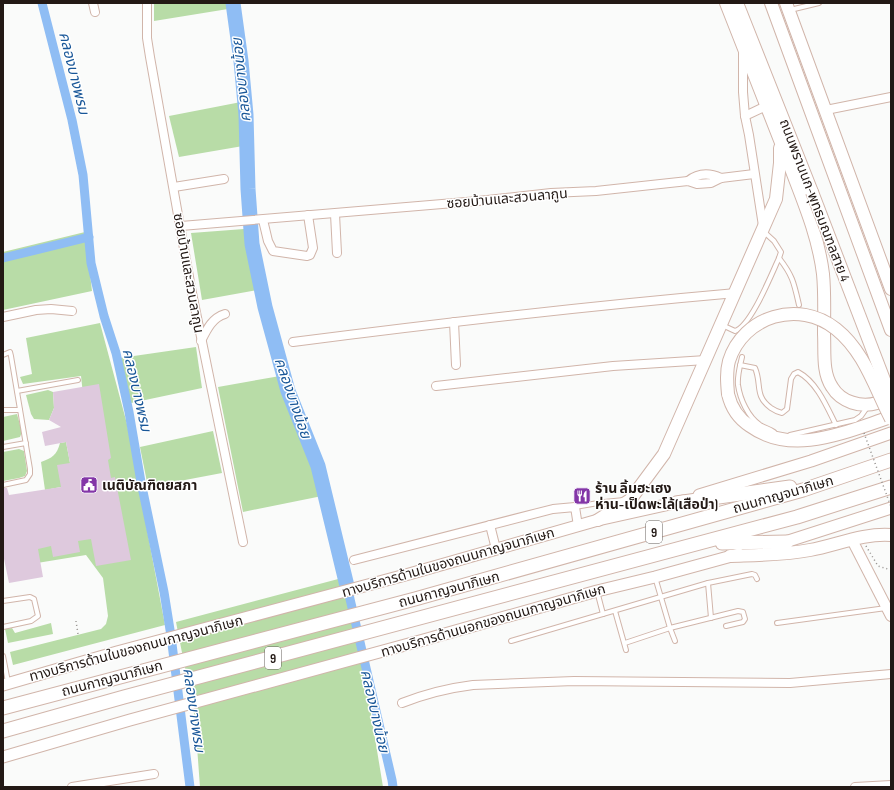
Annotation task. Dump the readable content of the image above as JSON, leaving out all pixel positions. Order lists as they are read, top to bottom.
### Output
{
  "streets": {
    "highway": ["ถนนกาญจนาภิเษก", "9"],
    "main road": ["ถนนพรานนก-พุทธมณฑลสาย 4", "ทางบริการด้านในของถนนกาญจนาภิเษก", "ทางบริการด้านนอกของถนนกาญจนาภิเษก"],
    "street": ["ซอยบ้านและสวนลากูน"]
  },
  "water": ["คลองบางพรม", "คลองบางน้อย"],
  "places": {
    "public building": ["เนติบัณฑิตยสภา"],
    "restaurant": ["ร้าน ลิ้มฮะเฮง ห่าน-เป็ดพะโล้(เสือป่า)"]
  }
}
